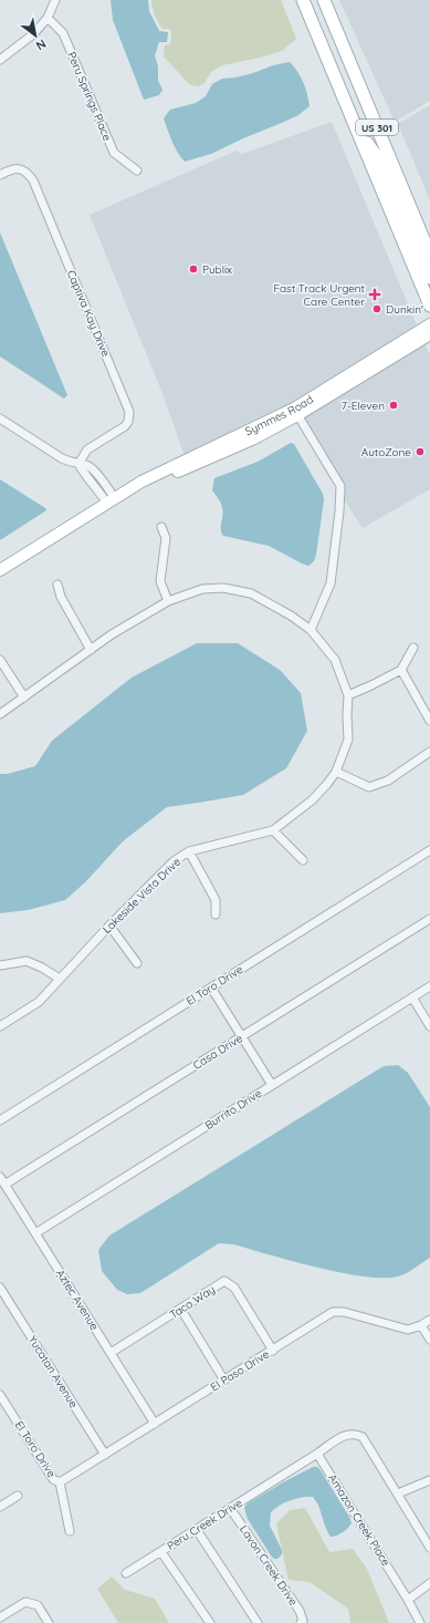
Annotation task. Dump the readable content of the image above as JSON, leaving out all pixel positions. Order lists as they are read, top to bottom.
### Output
{
  "streets": {
    "main road": ["US 301"],
    "street": [
      "Peru Springs Place",
      "Captiva Kay Drive",
      "Symmes Road",
      "Lakeside Vista Drive",
      "El Toro Drive",
      "Casa Drive",
      "Burrito Drive",
      "Aztec Avenue",
      "Taco Way",
      "El Paso Drive",
      "Yucatan Avenue",
      "Amazon Creek Place",
      "Peru Creek Drive",
      "Lavon Creek Drive"
    ]
  },
  "crossings": [
    ["El Toro Drive", "El Paso Drive"],
    ["Casa Drive", "Aztec Avenue"],
    ["Burrito Drive", "Aztec Avenue"],
    ["Aztec Avenue", "Taco Way"],
    ["Aztec Avenue", "El Paso Drive"],
    ["Taco Way", "El Paso Drive"],
    ["El Paso Drive", "Yucatan Avenue"],
    ["Amazon Creek Place", "Peru Creek Drive"],
    ["Peru Creek Drive", "Lavon Creek Drive"]
  ],
  "places": {
    "other": [
      "Publix",
      "Dunkin'",
      "7-Eleven",
      "AutoZone"
    ],
    "health": ["Fast Track Urgent Care Center"]
  },
  "north": "bottom right"
}
